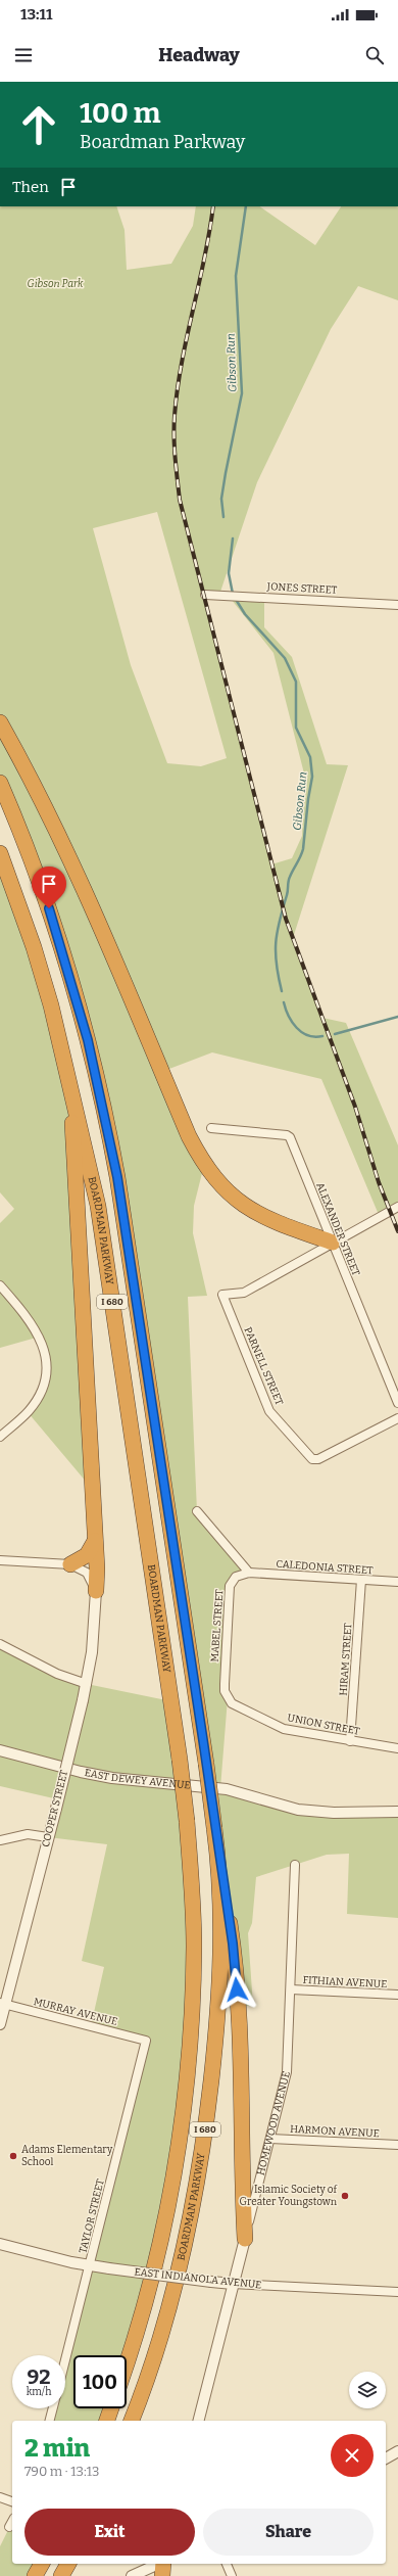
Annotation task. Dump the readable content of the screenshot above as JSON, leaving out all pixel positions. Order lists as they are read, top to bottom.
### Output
{
  "streets": {
    "highway": ["BOARDMAN PARKWAY", "I 680"],
    "street": [
      "JONES STREET",
      "ALEXANDER STREET",
      "PARNELL STREET",
      "CALEDONIA STREET",
      "MABEL STREET",
      "HIRAM STREET",
      "UNION STREET",
      "EAST DEWEY AVENUE",
      "COOPER STREET",
      "FITHIAN AVENUE",
      "MURRAY AVENUE",
      "HOMEWOOD AVENUE",
      "HARMON AVENUE",
      "TAYLOR STREET",
      "EAST INDIANOLA AVENUE"
    ]
  },
  "crossings": [
    ["ALEXANDER STREET", "PARNELL STREET"],
    ["CALEDONIA STREET", "MABEL STREET"],
    ["CALEDONIA STREET", "HIRAM STREET"],
    ["MABEL STREET", "UNION STREET"],
    ["HIRAM STREET", "UNION STREET"],
    ["COOPER STREET", "MURRAY AVENUE"],
    ["FITHIAN AVENUE", "HOMEWOOD AVENUE"],
    ["MURRAY AVENUE", "TAYLOR STREET"],
    ["HOMEWOOD AVENUE", "HARMON AVENUE"],
    ["HOMEWOOD AVENUE", "EAST INDIANOLA AVENUE"],
    ["TAYLOR STREET", "EAST INDIANOLA AVENUE"]
  ],
  "water": ["Gibson Run"],
  "parks": ["Gibson Park"],
  "places": ["Adams Elementary School", "Islamic Society of Greater Youngstown"],
  "page": {
    "status": "13:11",
    "header": "Headway",
    "turn": ["100 m", "Boardman Parkway"],
    "then": "Then",
    "speed": "92 km/h",
    "limit": "100",
    "heading": ["2 min", "790 m · 13:13"],
    "buttons": ["Exit", "Share"]
  }
}
